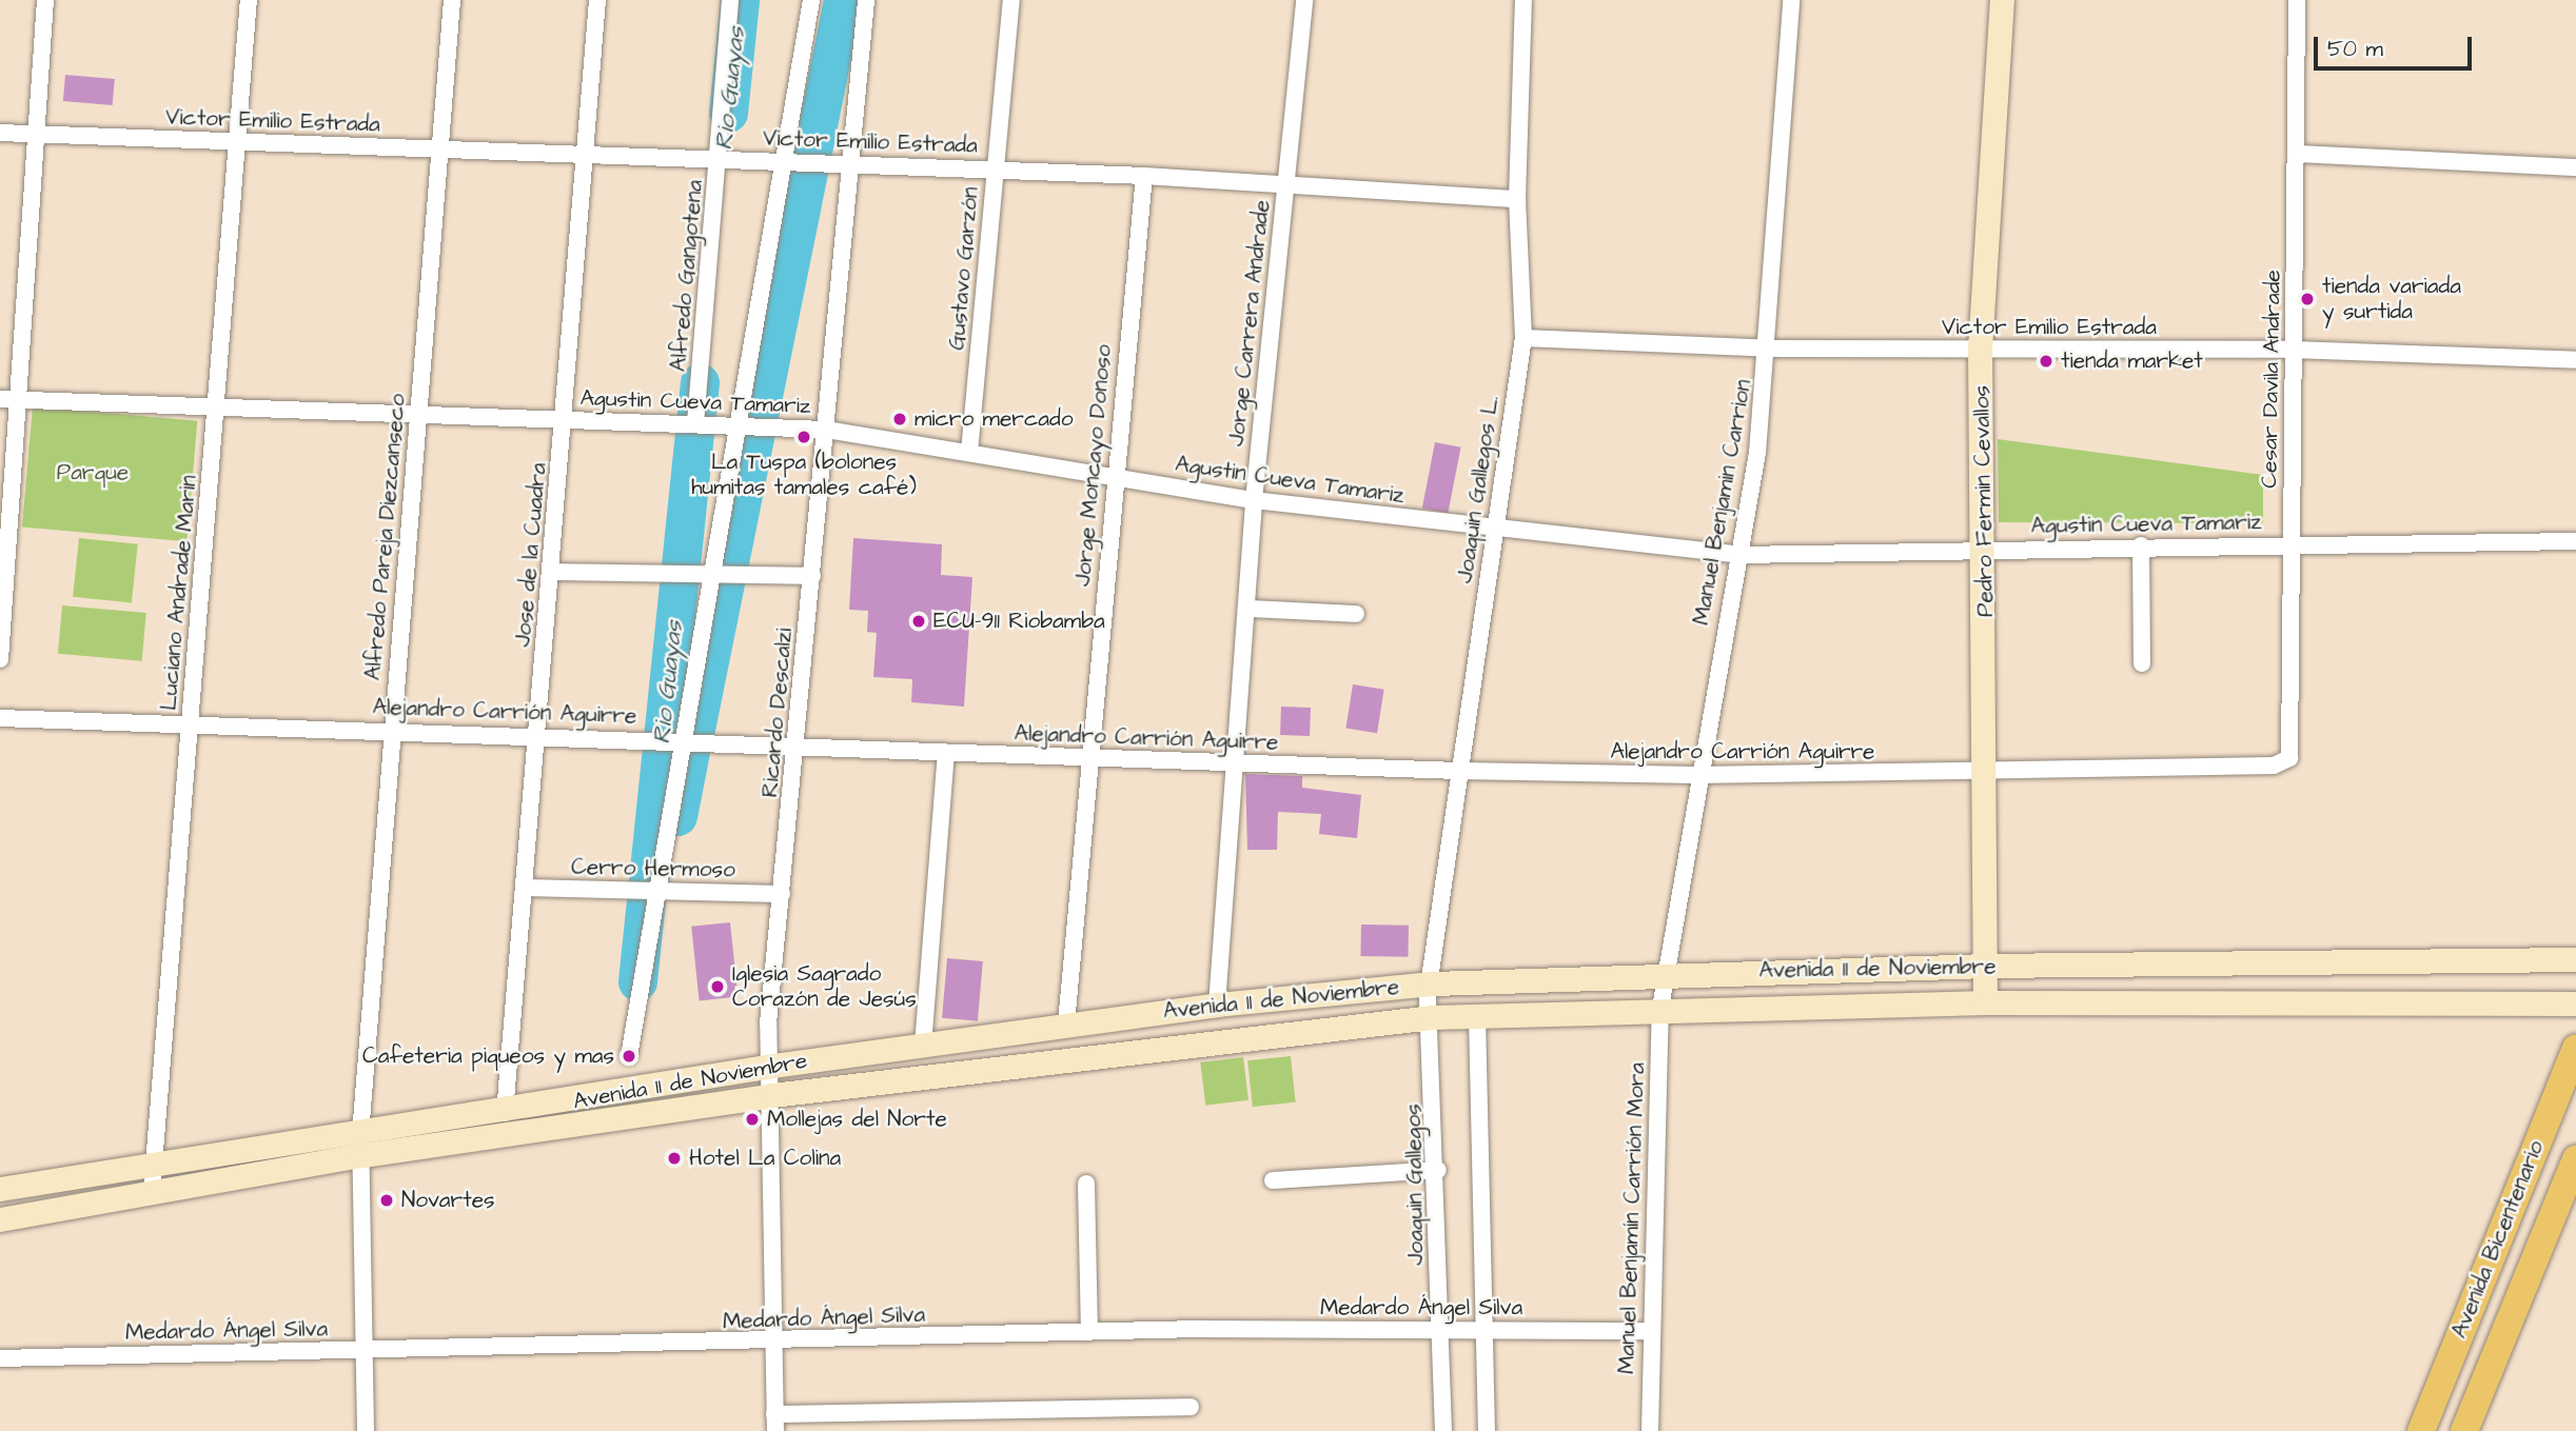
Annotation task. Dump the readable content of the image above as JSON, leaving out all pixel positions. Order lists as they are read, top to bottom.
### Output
{
  "streets": {
    "main road": ["Avenida Bicentenario"],
    "street": [
      "Victor Emilio Estrada",
      "Gustavo Garzón",
      "Alfredo Gangotena",
      "Jorge Carrera Andrade",
      "Cesar Davila Andrade",
      "Agustin Cueva Tamariz",
      "Jorge Moncayo Donoso",
      "Joaquin Gallegos L.",
      "Pedro Fermin Cevallos",
      "Manuel Benjamin Carrion",
      "Alfredo Pareja Diezcanseco",
      "Jose de la Cuadra",
      "Luciano Andrade Marin",
      "Alejandro Carrión Aguirre",
      "Ricardo Descalzi",
      "Cerro Hermoso",
      "Avenida 11 de Noviembre",
      "Joaquin Gallegos",
      "Manuel Benjamín Carrión Mora",
      "Medardo Ángel Silva"
    ]
  },
  "crossings": [
    ["Victor Emilio Estrada", "Gustavo Garzón"],
    ["Victor Emilio Estrada", "Alfredo Gangotena"],
    ["Victor Emilio Estrada", "Jorge Carrera Andrade"],
    ["Victor Emilio Estrada", "Cesar Davila Andrade"],
    ["Victor Emilio Estrada", "Jorge Moncayo Donoso"],
    ["Victor Emilio Estrada", "Joaquin Gallegos L."],
    ["Victor Emilio Estrada", "Pedro Fermin Cevallos"],
    ["Victor Emilio Estrada", "Manuel Benjamin Carrion"],
    ["Victor Emilio Estrada", "Alfredo Pareja Diezcanseco"],
    ["Victor Emilio Estrada", "Jose de la Cuadra"],
    ["Victor Emilio Estrada", "Luciano Andrade Marin"],
    ["Victor Emilio Estrada", "Ricardo Descalzi"],
    ["Gustavo Garzón", "Agustin Cueva Tamariz"],
    ["Alfredo Gangotena", "Agustin Cueva Tamariz"],
    ["Jorge Carrera Andrade", "Agustin Cueva Tamariz"],
    ["Jorge Carrera Andrade", "Alejandro Carrión Aguirre"],
    ["Jorge Carrera Andrade", "Avenida 11 de Noviembre"],
    ["Cesar Davila Andrade", "Agustin Cueva Tamariz"],
    ["Cesar Davila Andrade", "Alejandro Carrión Aguirre"],
    ["Agustin Cueva Tamariz", "Jorge Moncayo Donoso"],
    ["Agustin Cueva Tamariz", "Joaquin Gallegos L."],
    ["Agustin Cueva Tamariz", "Pedro Fermin Cevallos"],
    ["Agustin Cueva Tamariz", "Manuel Benjamin Carrion"],
    ["Agustin Cueva Tamariz", "Alfredo Pareja Diezcanseco"],
    ["Agustin Cueva Tamariz", "Jose de la Cuadra"],
    ["Agustin Cueva Tamariz", "Luciano Andrade Marin"],
    ["Agustin Cueva Tamariz", "Ricardo Descalzi"],
    ["Jorge Moncayo Donoso", "Alejandro Carrión Aguirre"],
    ["Jorge Moncayo Donoso", "Avenida 11 de Noviembre"],
    ["Joaquin Gallegos L.", "Alejandro Carrión Aguirre"],
    ["Joaquin Gallegos L.", "Avenida 11 de Noviembre"],
    ["Joaquin Gallegos L.", "Joaquin Gallegos"],
    ["Pedro Fermin Cevallos", "Alejandro Carrión Aguirre"],
    ["Pedro Fermin Cevallos", "Avenida 11 de Noviembre"],
    ["Manuel Benjamin Carrion", "Alejandro Carrión Aguirre"],
    ["Manuel Benjamin Carrion", "Avenida 11 de Noviembre"],
    ["Manuel Benjamin Carrion", "Manuel Benjamín Carrión Mora"],
    ["Alfredo Pareja Diezcanseco", "Alejandro Carrión Aguirre"],
    ["Alfredo Pareja Diezcanseco", "Avenida 11 de Noviembre"],
    ["Alfredo Pareja Diezcanseco", "Medardo Ángel Silva"],
    ["Jose de la Cuadra", "Alejandro Carrión Aguirre"],
    ["Jose de la Cuadra", "Cerro Hermoso"],
    ["Jose de la Cuadra", "Avenida 11 de Noviembre"],
    ["Luciano Andrade Marin", "Alejandro Carrión Aguirre"],
    ["Luciano Andrade Marin", "Avenida 11 de Noviembre"],
    ["Alejandro Carrión Aguirre", "Ricardo Descalzi"],
    ["Ricardo Descalzi", "Cerro Hermoso"],
    ["Ricardo Descalzi", "Avenida 11 de Noviembre"],
    ["Ricardo Descalzi", "Medardo Ángel Silva"],
    ["Avenida 11 de Noviembre", "Joaquin Gallegos"],
    ["Avenida 11 de Noviembre", "Manuel Benjamín Carrión Mora"],
    ["Joaquin Gallegos", "Medardo Ángel Silva"],
    ["Manuel Benjamín Carrión Mora", "Medardo Ángel Silva"]
  ],
  "water": ["Rio Guayas"],
  "parks": ["Parque"],
  "places": [
    "tienda variada y surtida",
    "tienda market",
    "micro mercado",
    "La Tuspa (bolones humitas tamales café)",
    "ECU-911 Riobamba",
    "Iglesia Sagrado Corazón de Jesús",
    "Cafeteria piqueos y mas",
    "Mollejas del Norte",
    "Hotel La Colina",
    "Novartes"
  ],
  "scale_bar": "50 m"
}
